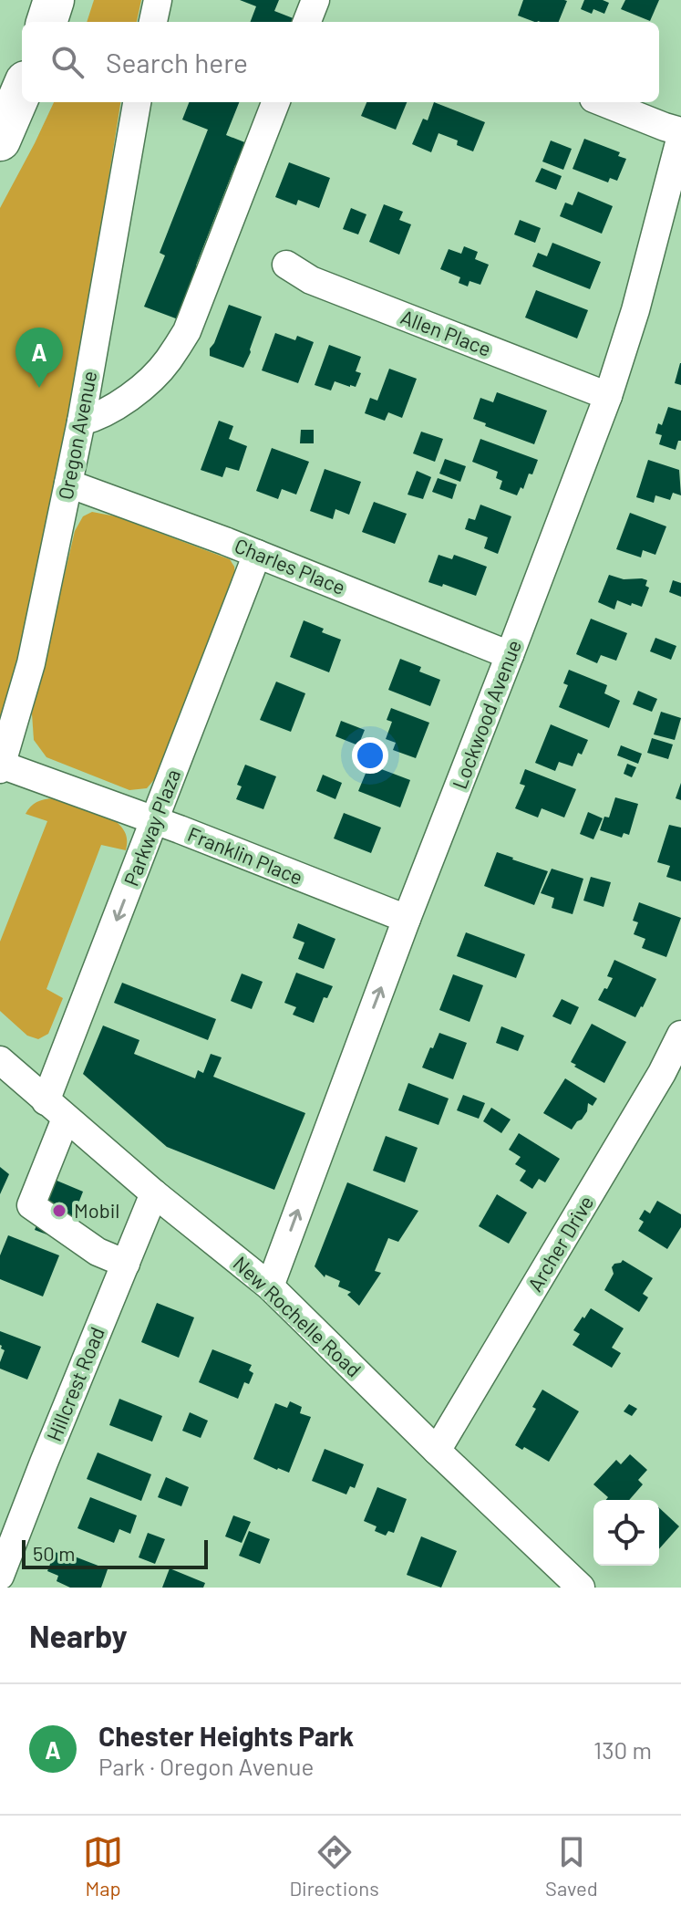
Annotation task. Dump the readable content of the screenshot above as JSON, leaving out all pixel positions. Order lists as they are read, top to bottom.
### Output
{
  "streets": {
    "street": [
      "Allen Place",
      "Oregon Avenue",
      "Charles Place",
      "Lockwood Avenue",
      "Parkway Plaza",
      "Franklin Place",
      "Archer Drive",
      "New Rochelle Road",
      "Hillcrest Road"
    ]
  },
  "crossings": [
    ["Allen Place", "Lockwood Avenue"],
    ["Oregon Avenue", "Charles Place"],
    ["Oregon Avenue", "Franklin Place"],
    ["Charles Place", "Lockwood Avenue"],
    ["Charles Place", "Parkway Plaza"],
    ["Lockwood Avenue", "Franklin Place"],
    ["Lockwood Avenue", "New Rochelle Road"],
    ["Parkway Plaza", "Franklin Place"],
    ["Parkway Plaza", "New Rochelle Road"],
    ["Parkway Plaza", "Hillcrest Road"],
    ["Archer Drive", "New Rochelle Road"],
    ["New Rochelle Road", "Hillcrest Road"]
  ],
  "one_way": ["Parkway Plaza"],
  "places": ["Mobil"],
  "scale_bar": "50 m",
  "page": {
    "search": "Search here",
    "pins": "A",
    "scale": "50 m",
    "heading": "Nearby",
    "list": [
      {
        "mark": "A",
        "name": "Chester Heights Park",
        "note": "Park · Oregon Avenue",
        "value": "130 m"
      }
    ],
    "nav": ["Map", "Directions", "Saved"]
  }
}
